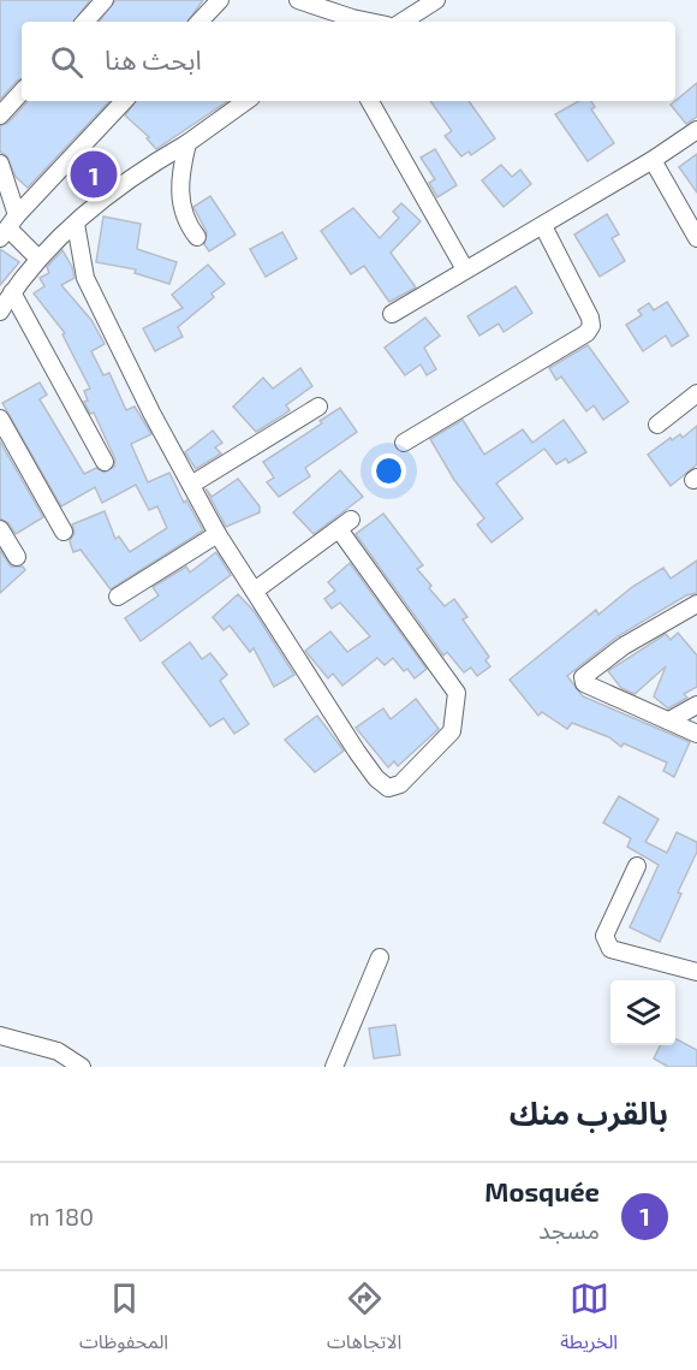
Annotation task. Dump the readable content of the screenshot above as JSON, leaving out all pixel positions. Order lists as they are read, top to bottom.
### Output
{
  "page": {
    "search": "ابحث هنا",
    "pins": "1",
    "heading": "بالقرب منك",
    "list": [
      {
        "mark": "1",
        "name": "Mosquée",
        "note": "مسجد",
        "value": "180 m"
      }
    ],
    "nav": ["الخريطة", "الاتجاهات", "المحفوظات"]
  }
}
